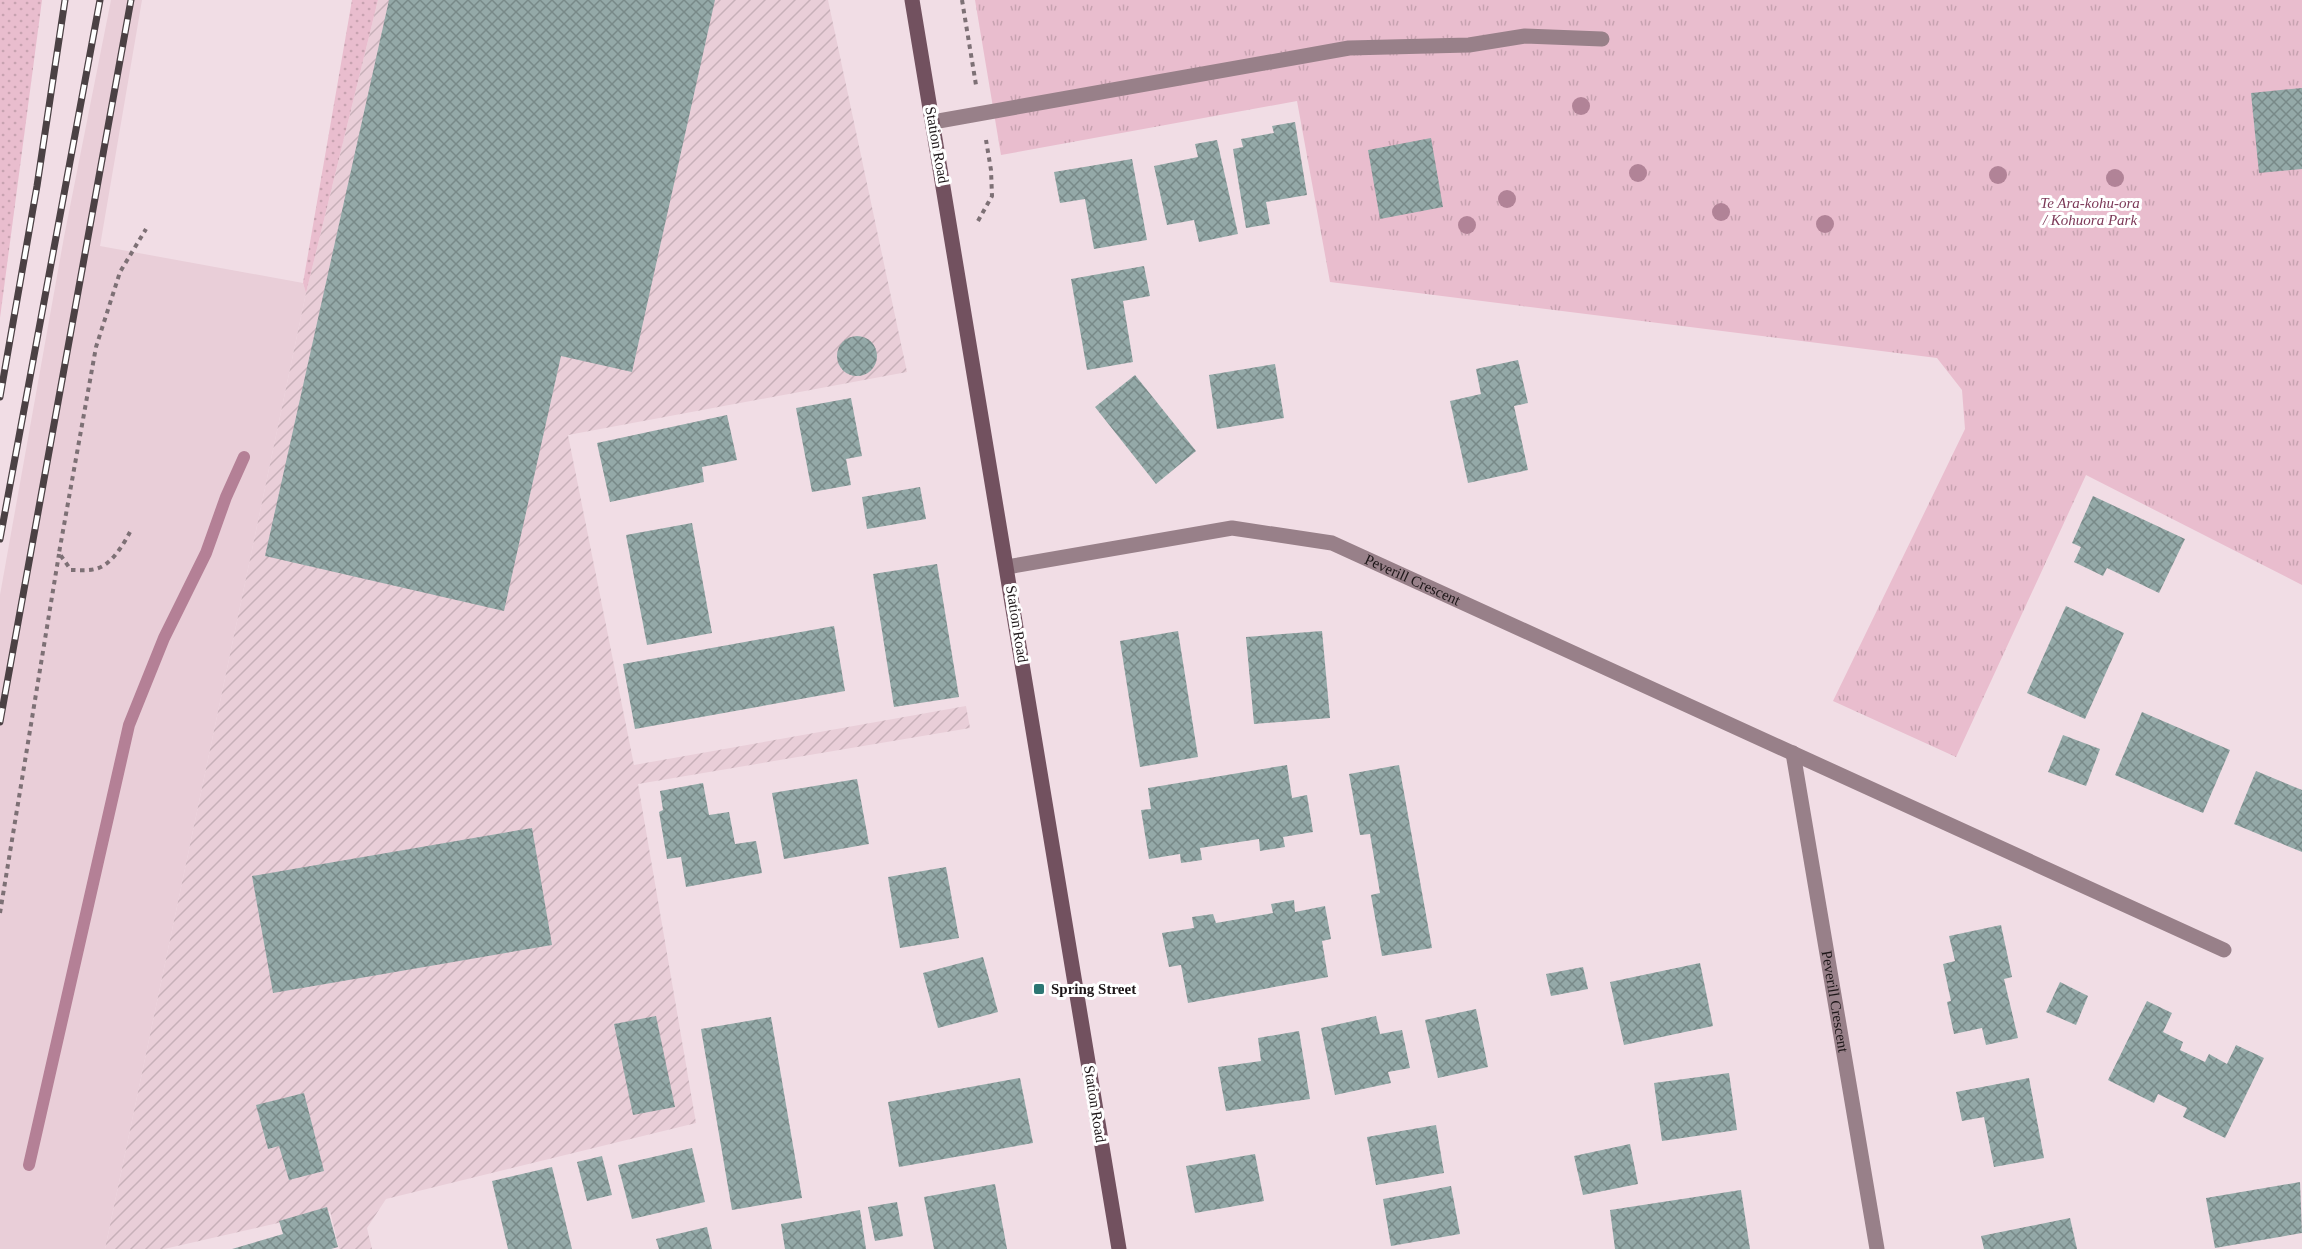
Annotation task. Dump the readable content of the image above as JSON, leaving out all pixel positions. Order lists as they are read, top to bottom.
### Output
{
  "streets": {
    "main road": ["Station Road"],
    "street": ["Peverill Crescent"]
  },
  "crossings": [
    ["Station Road", "Peverill Crescent"]
  ],
  "parks": ["Te Ara-kohu-ora / Kohuora Park"],
  "places": {
    "transit": ["Spring Street"]
  }
}
